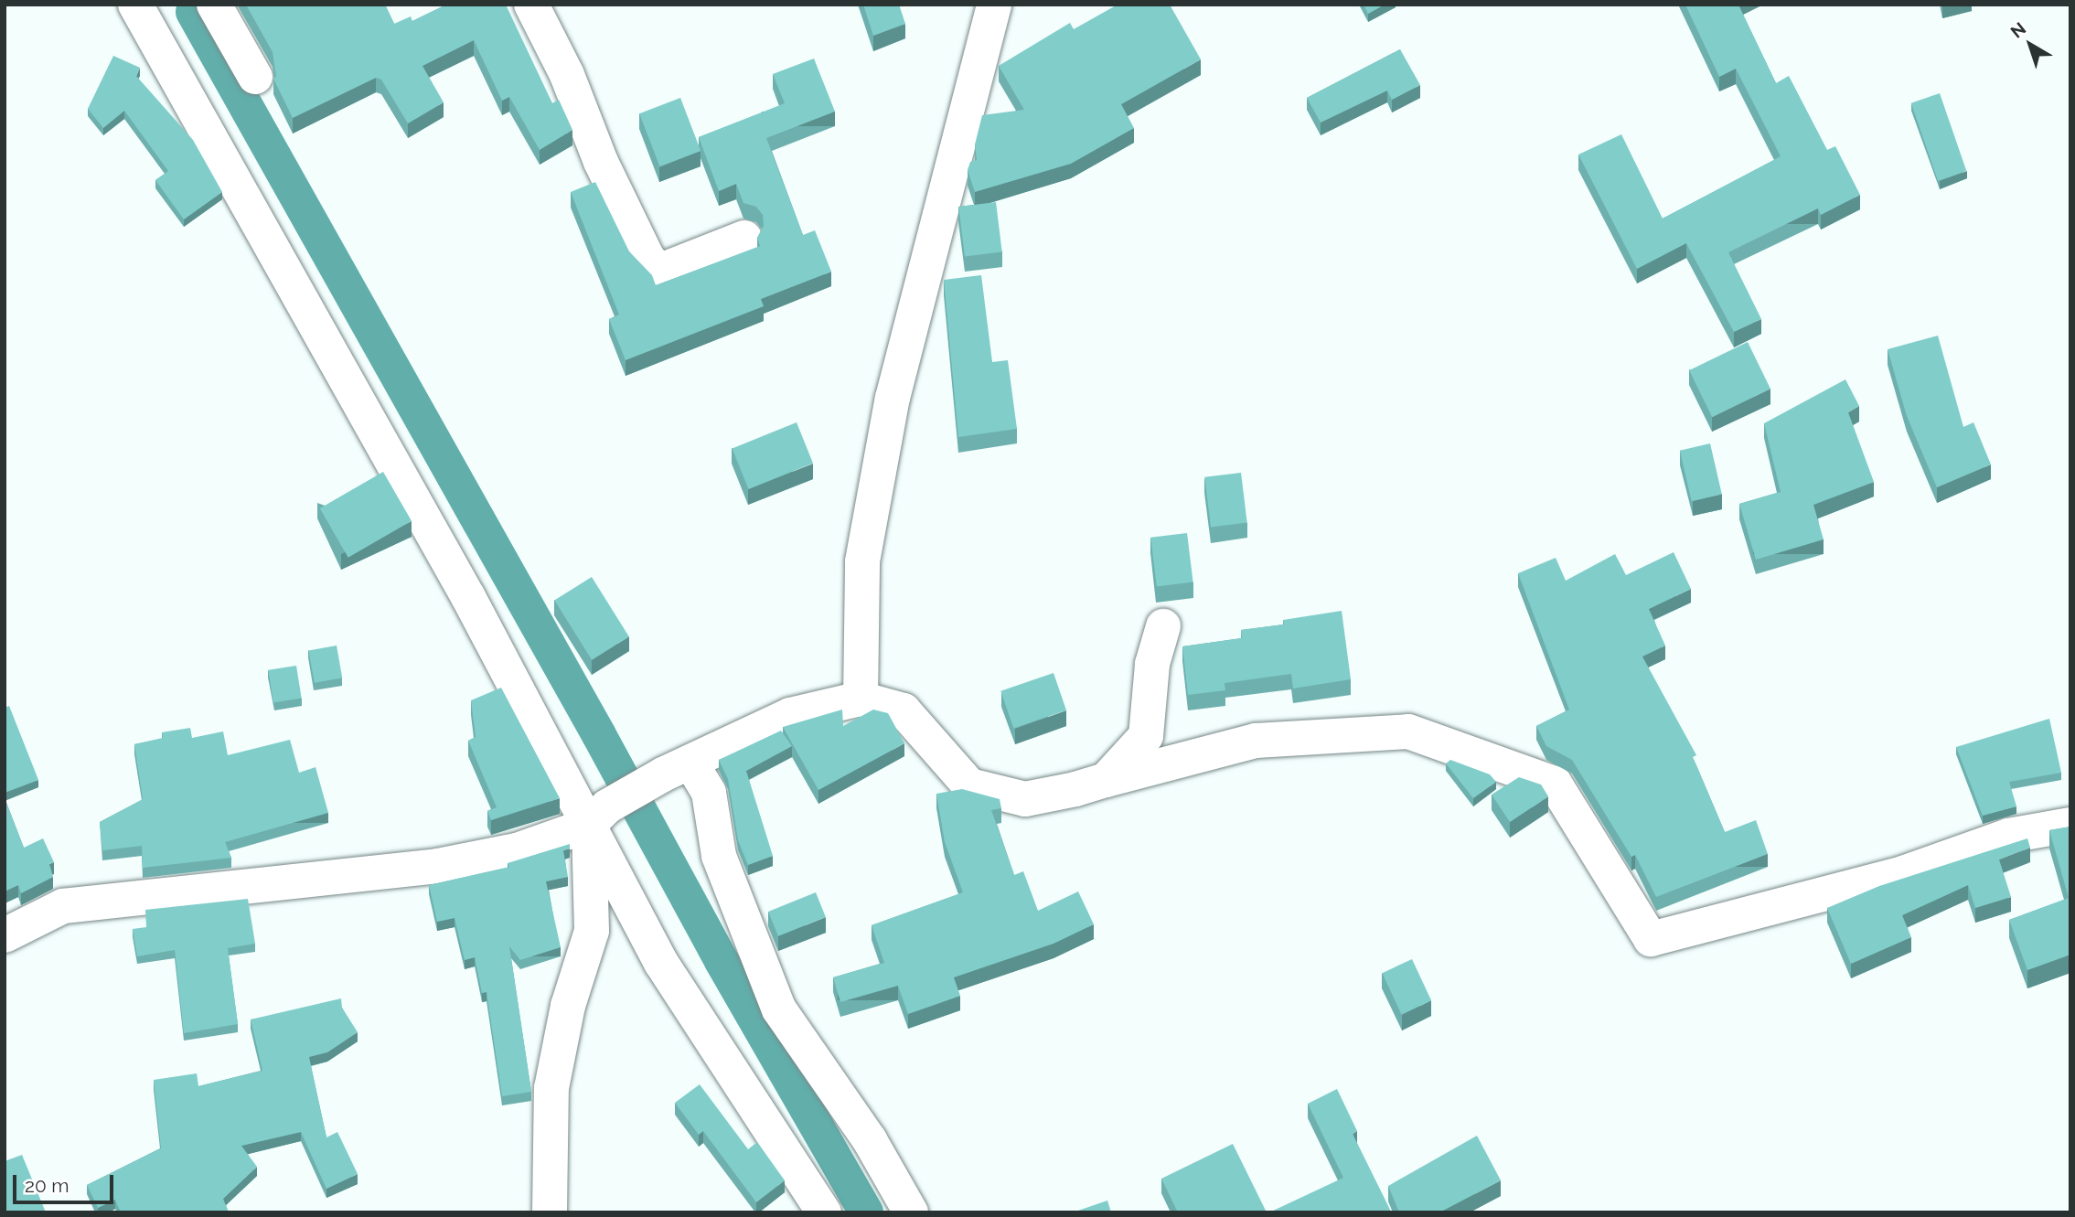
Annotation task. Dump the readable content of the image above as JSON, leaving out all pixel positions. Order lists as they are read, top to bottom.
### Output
{
  "scale_bar": "20 m",
  "north": "top left"
}
